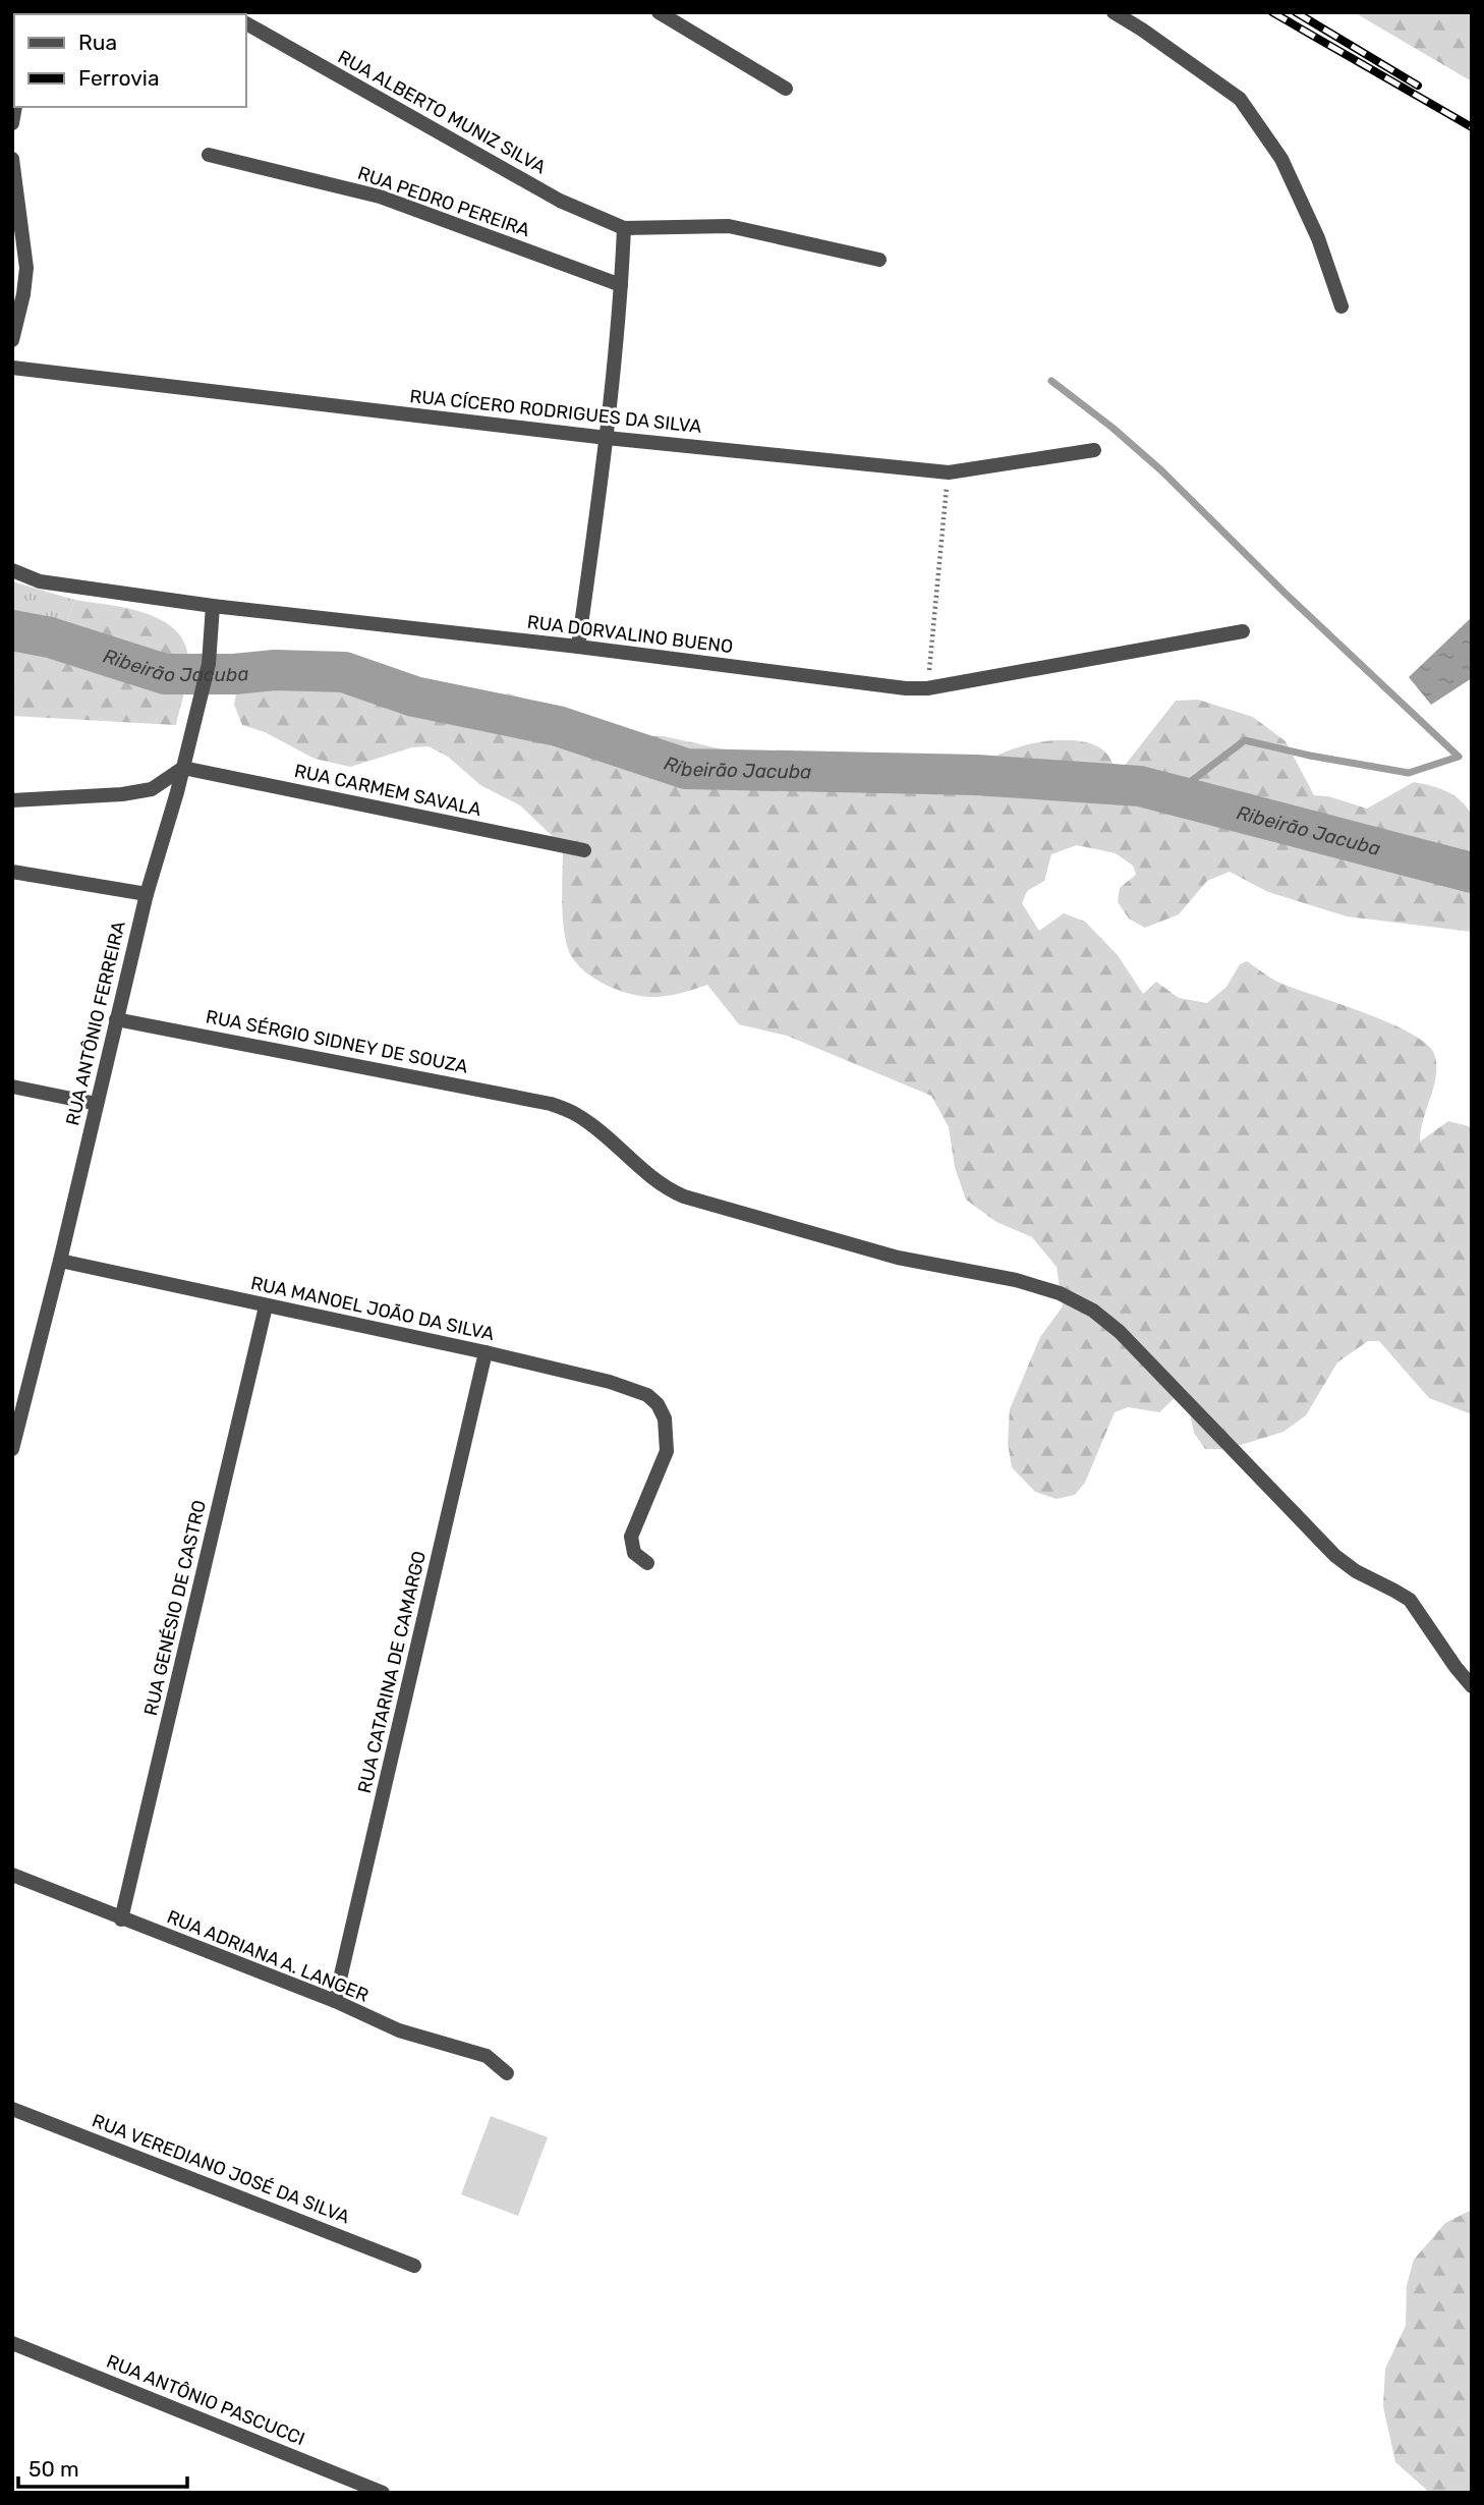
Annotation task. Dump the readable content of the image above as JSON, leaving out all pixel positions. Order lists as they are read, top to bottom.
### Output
{
  "streets": {
    "street": [
      "RUA ALBERTO MUNIZ SILVA",
      "RUA PEDRO PEREIRA",
      "RUA CÍCERO RODRIGUES DA SILVA",
      "RUA DORVALINO BUENO",
      "RUA CARMEM SAVALA",
      "RUA ANTÔNIO FERREIRA",
      "RUA SÉRGIO SIDNEY DE SOUZA",
      "RUA MANOEL JOÃO DA SILVA",
      "RUA GENÉSIO DE CASTRO",
      "RUA CATARINA DE CAMARGO",
      "RUA ADRIANA A. LANGER",
      "RUA VEREDIANO JOSÉ DA SILVA",
      "RUA ANTÔNIO PASCUCCI"
    ]
  },
  "crossings": [
    ["RUA DORVALINO BUENO", "RUA ANTÔNIO FERREIRA"],
    ["RUA CARMEM SAVALA", "RUA ANTÔNIO FERREIRA"],
    ["RUA ANTÔNIO FERREIRA", "RUA SÉRGIO SIDNEY DE SOUZA"],
    ["RUA ANTÔNIO FERREIRA", "RUA MANOEL JOÃO DA SILVA"],
    ["RUA MANOEL JOÃO DA SILVA", "RUA GENÉSIO DE CASTRO"],
    ["RUA MANOEL JOÃO DA SILVA", "RUA CATARINA DE CAMARGO"],
    ["RUA GENÉSIO DE CASTRO", "RUA ADRIANA A. LANGER"],
    ["RUA CATARINA DE CAMARGO", "RUA ADRIANA A. LANGER"]
  ],
  "water": ["Ribeirão Jacuba"],
  "legend": ["Rua", "Ferrovia"],
  "scale_bar": "50 m"
}
